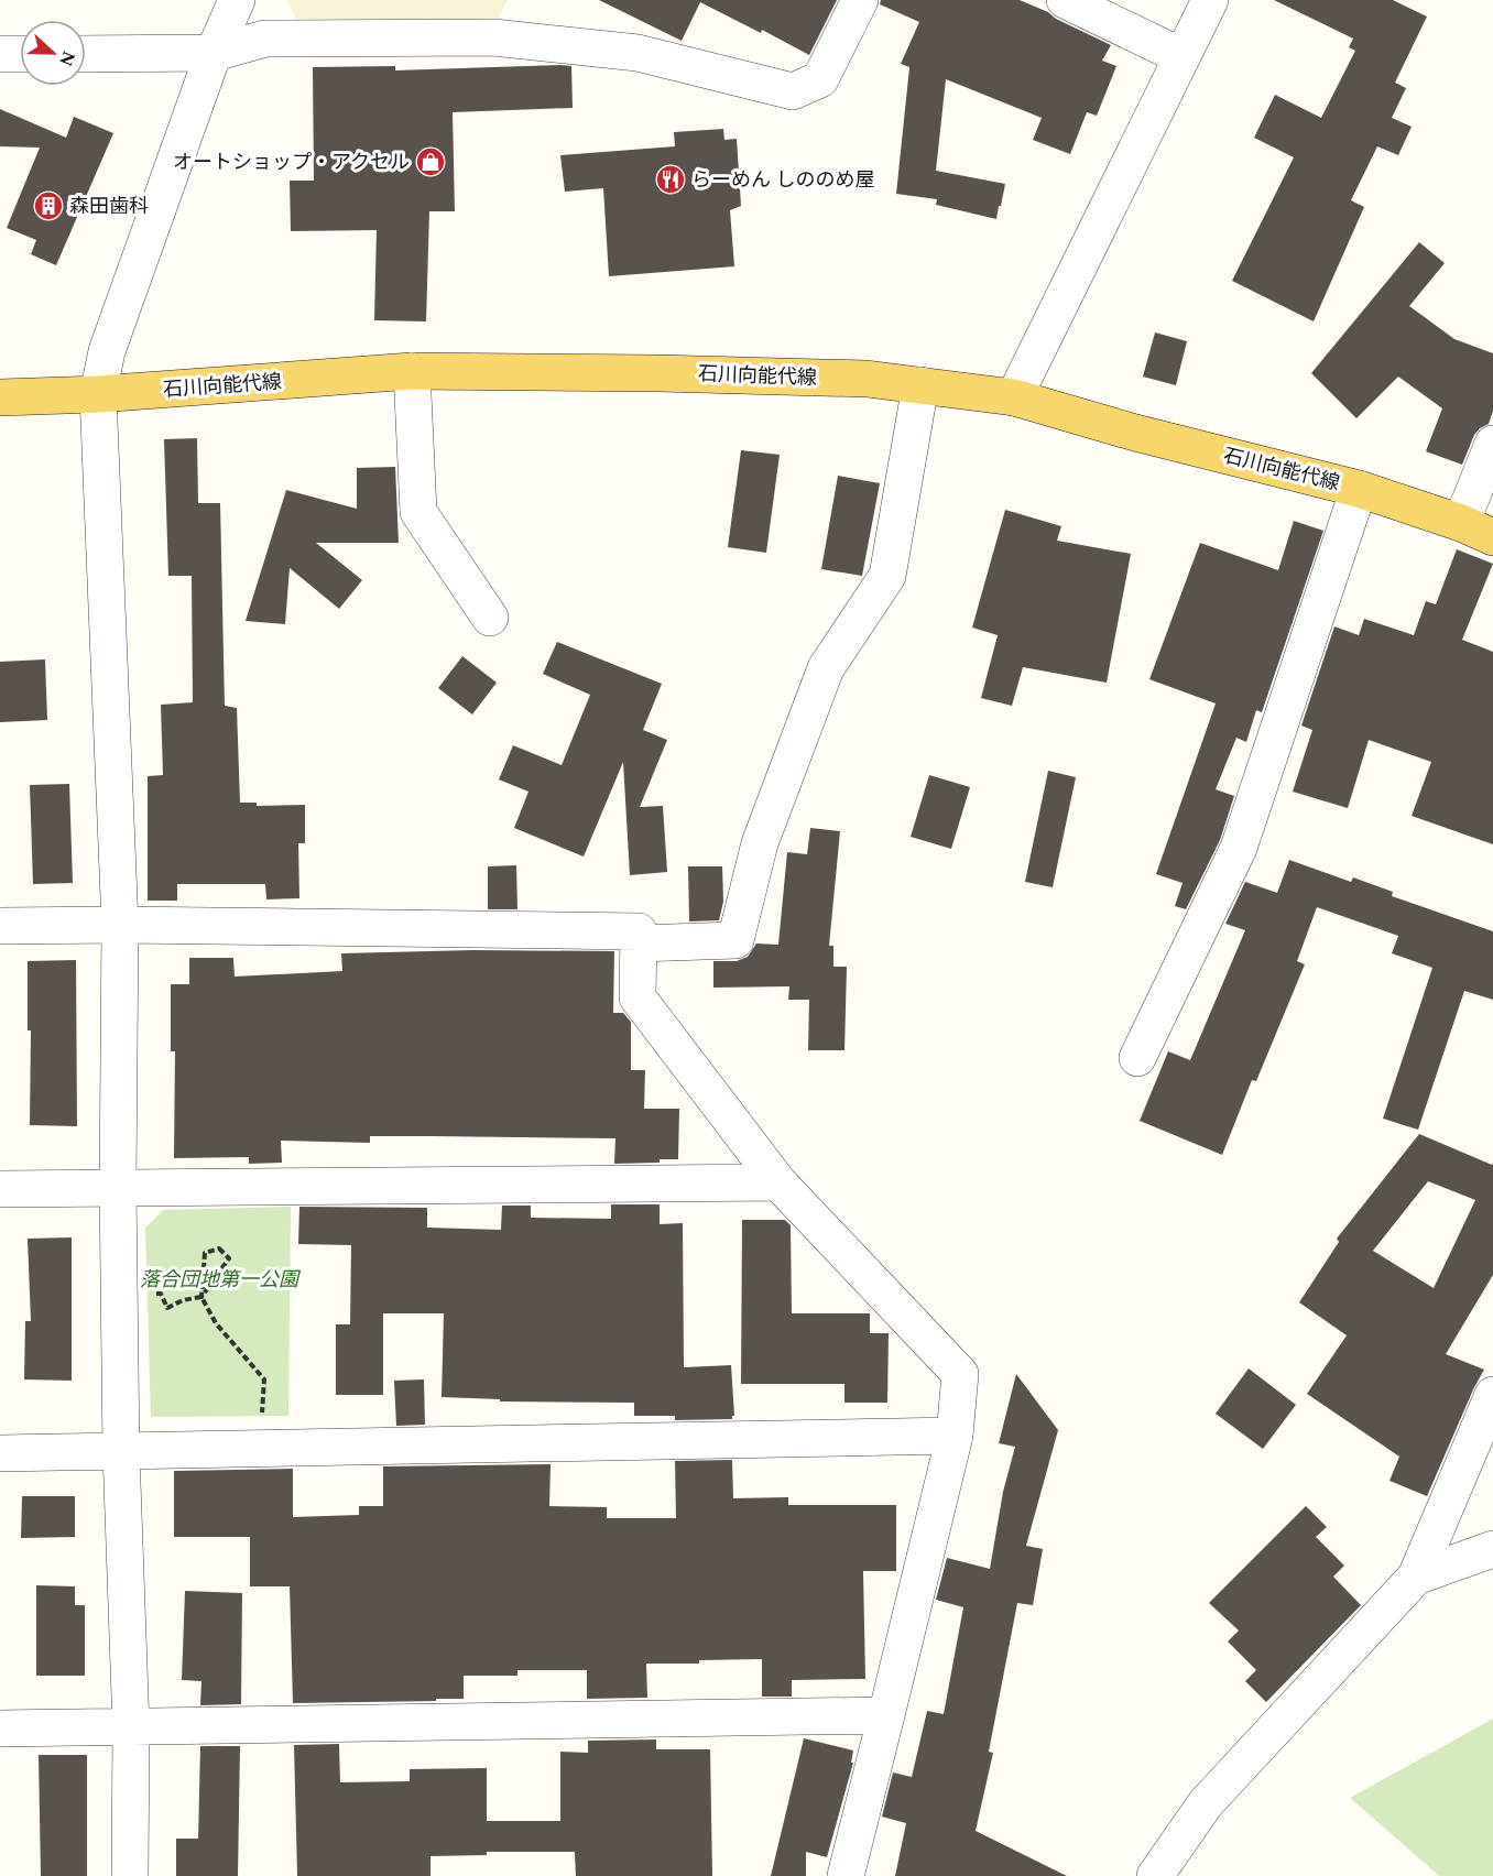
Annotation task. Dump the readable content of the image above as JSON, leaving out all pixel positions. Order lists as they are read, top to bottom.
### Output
{
  "streets": {
    "main road": ["石川向能代線"]
  },
  "parks": ["落合団地第一公園"],
  "places": {
    "shop": ["オートショップ・アクセル"],
    "restaurant": ["らーめん しののめ屋"],
    "building": ["森田歯科"]
  },
  "north": "right"
}
